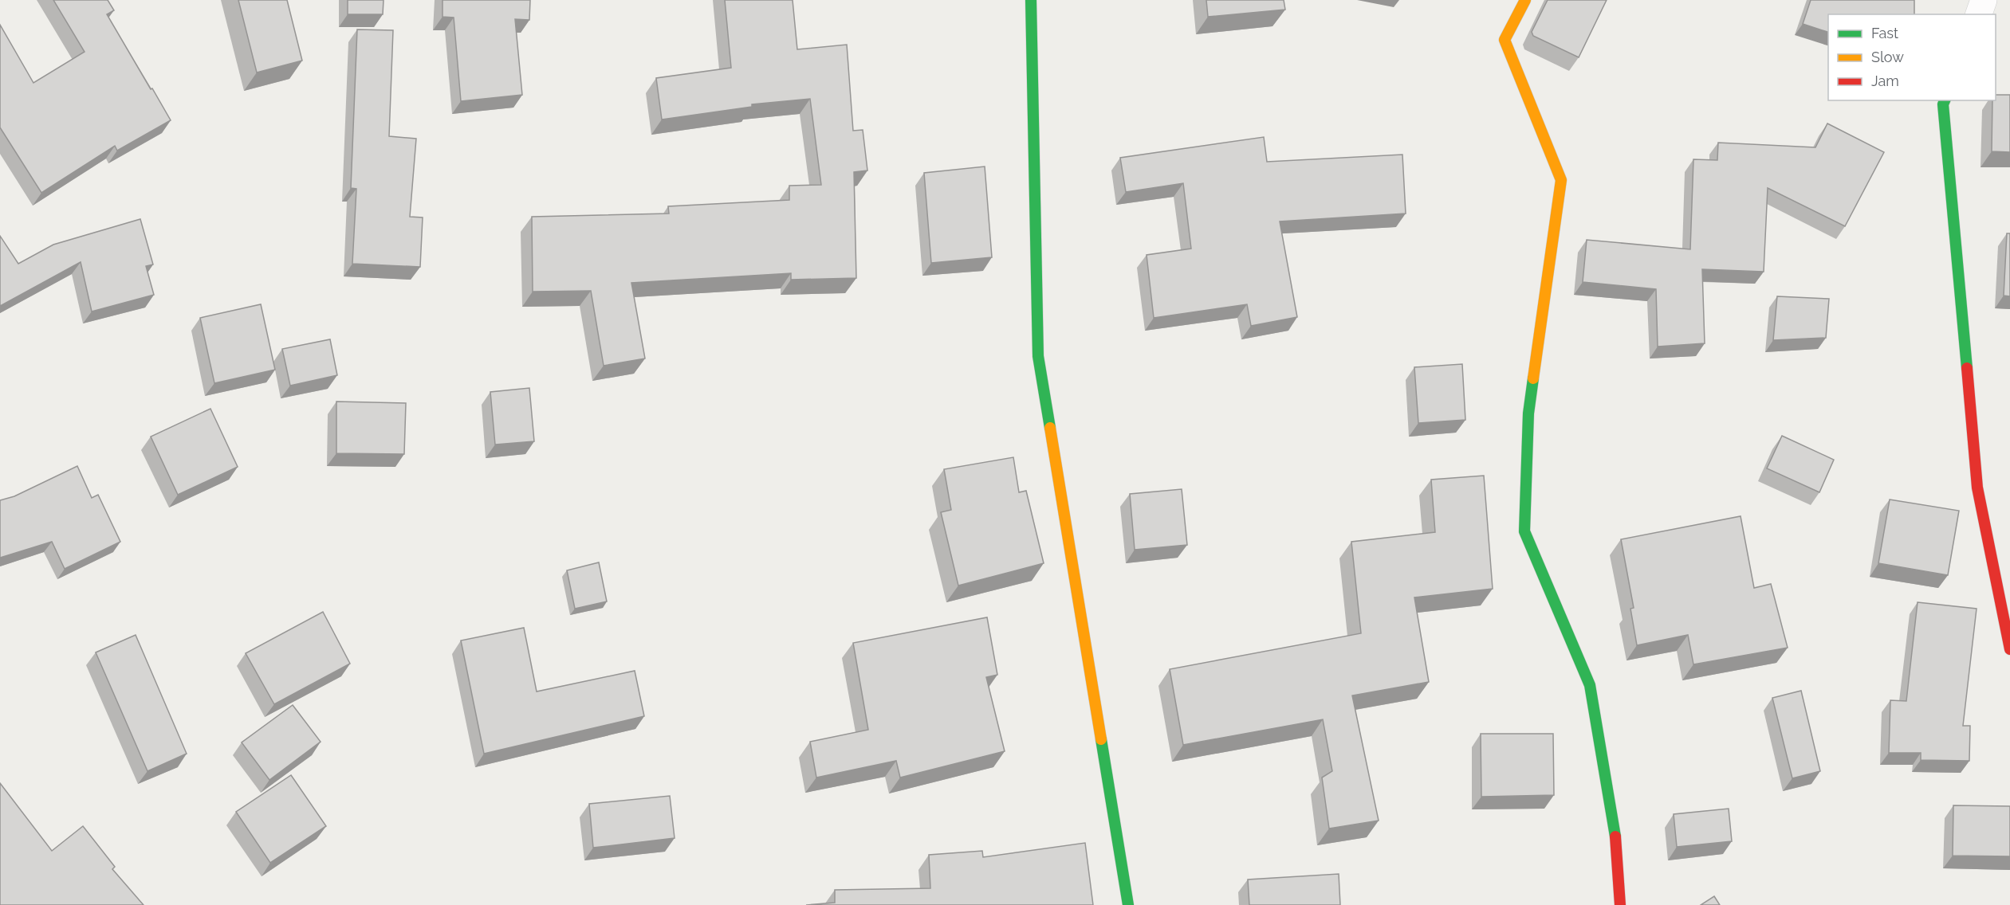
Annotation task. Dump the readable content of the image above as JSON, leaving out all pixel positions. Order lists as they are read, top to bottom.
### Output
{
  "legend": ["Fast", "Slow", "Jam"]
}
